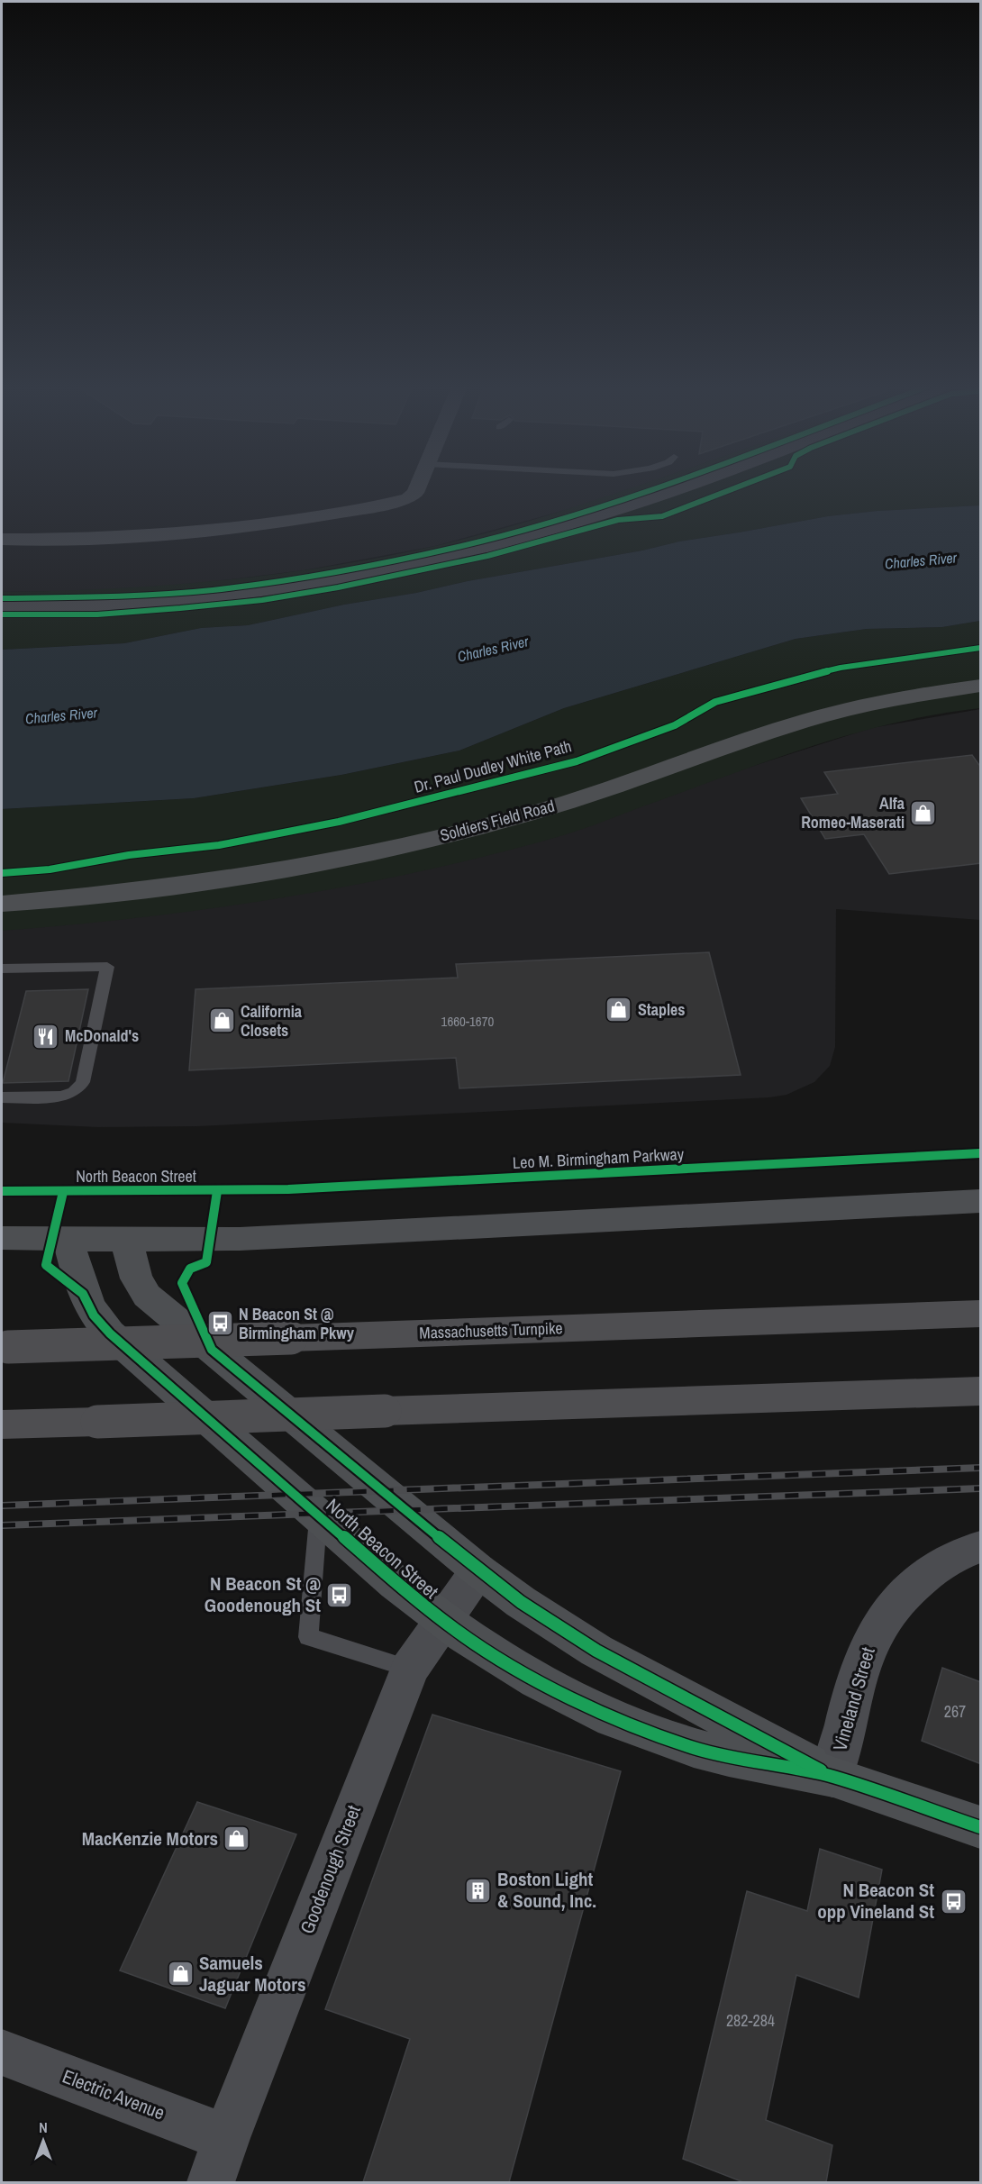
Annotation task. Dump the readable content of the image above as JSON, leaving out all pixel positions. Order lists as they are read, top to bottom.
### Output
{
  "streets": {
    "highway": ["Massachusetts Turnpike"],
    "main road": ["Soldiers Field Road", "North Beacon Street"],
    "street": ["Vineland Street", "Goodenough Street", "Electric Avenue"],
    "cycle path": ["Dr. Paul Dudley White Path", "Leo M. Birmingham Parkway"]
  },
  "crossings": [
    ["North Beacon Street", "Vineland Street"],
    ["North Beacon Street", "Goodenough Street"],
    ["Goodenough Street", "Electric Avenue"]
  ],
  "water": ["Charles River"],
  "places": {
    "shop": [
      "Alfa Romeo-Maserati",
      "Staples",
      "California Closets",
      "MacKenzie Motors",
      "Samuels Jaguar Motors"
    ],
    "restaurant": ["McDonald's"],
    "bus stop": ["N Beacon St @ Birmingham Pkwy", "N Beacon St @ Goodenough St", "N Beacon St opp Vineland St"],
    "building": ["Boston Light & Sound, Inc."]
  },
  "house_numbers": ["1660-1670", "267", "282-284"],
  "north": "top"
}
